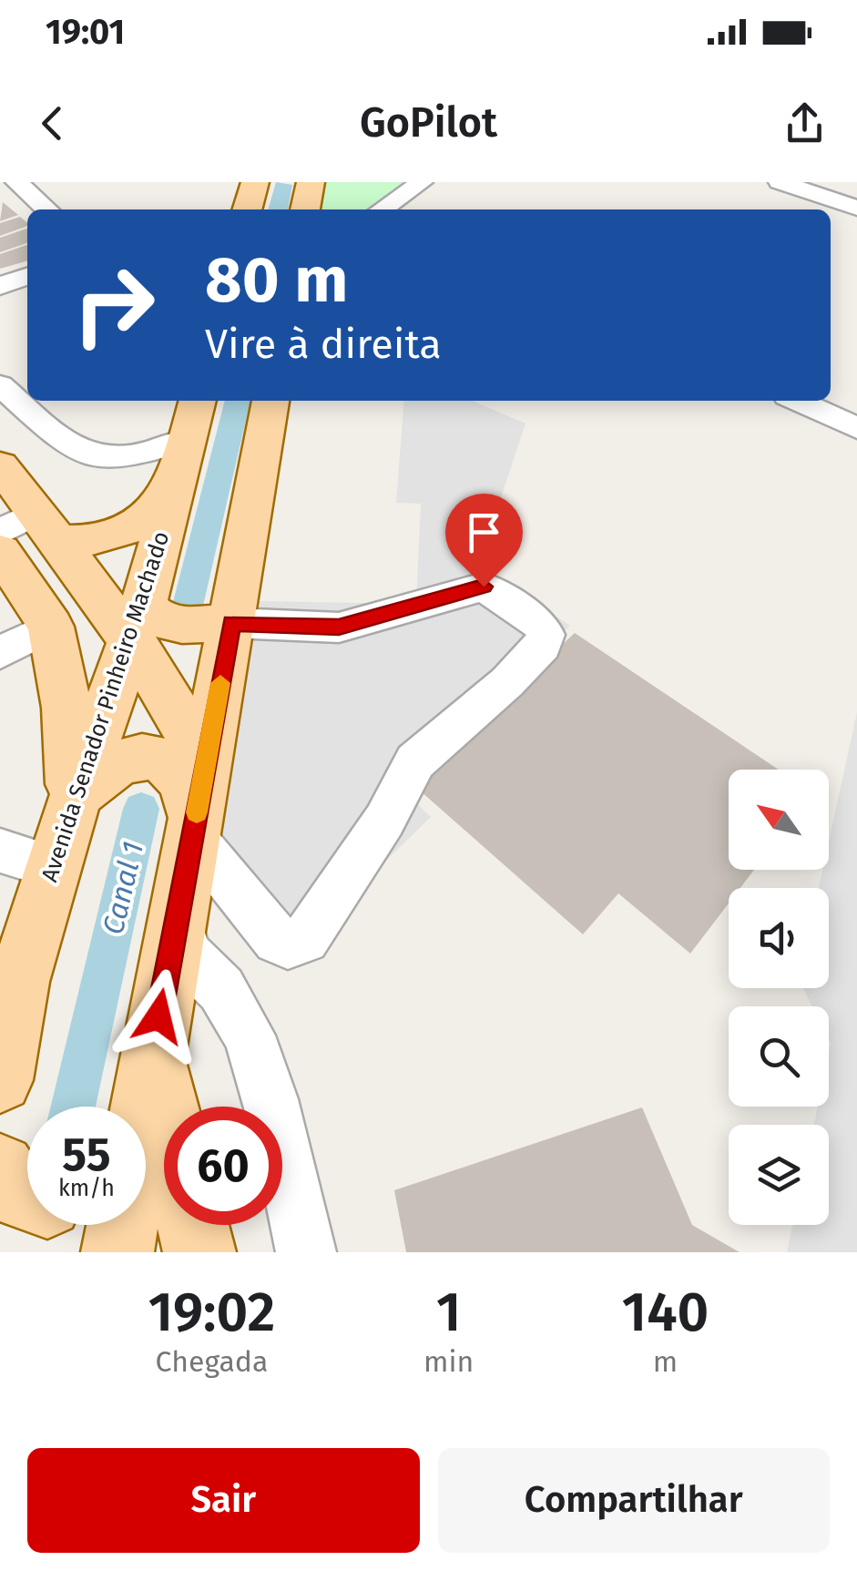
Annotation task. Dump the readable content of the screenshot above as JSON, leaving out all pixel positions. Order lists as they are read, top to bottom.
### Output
{
  "streets": {
    "main road": ["Avenida Senador Pinheiro Machado"]
  },
  "water": ["Canal 1"],
  "north": "top left",
  "page": {
    "status": "19:01",
    "header": "GoPilot",
    "turn": ["80 m", "Vire à direita"],
    "speed": "55 km/h",
    "limit": "60",
    "eta": [
      "19:02",
      "Chegada",
      "1",
      "min",
      "140",
      "m"
    ],
    "buttons": ["Sair", "Compartilhar"]
  }
}
